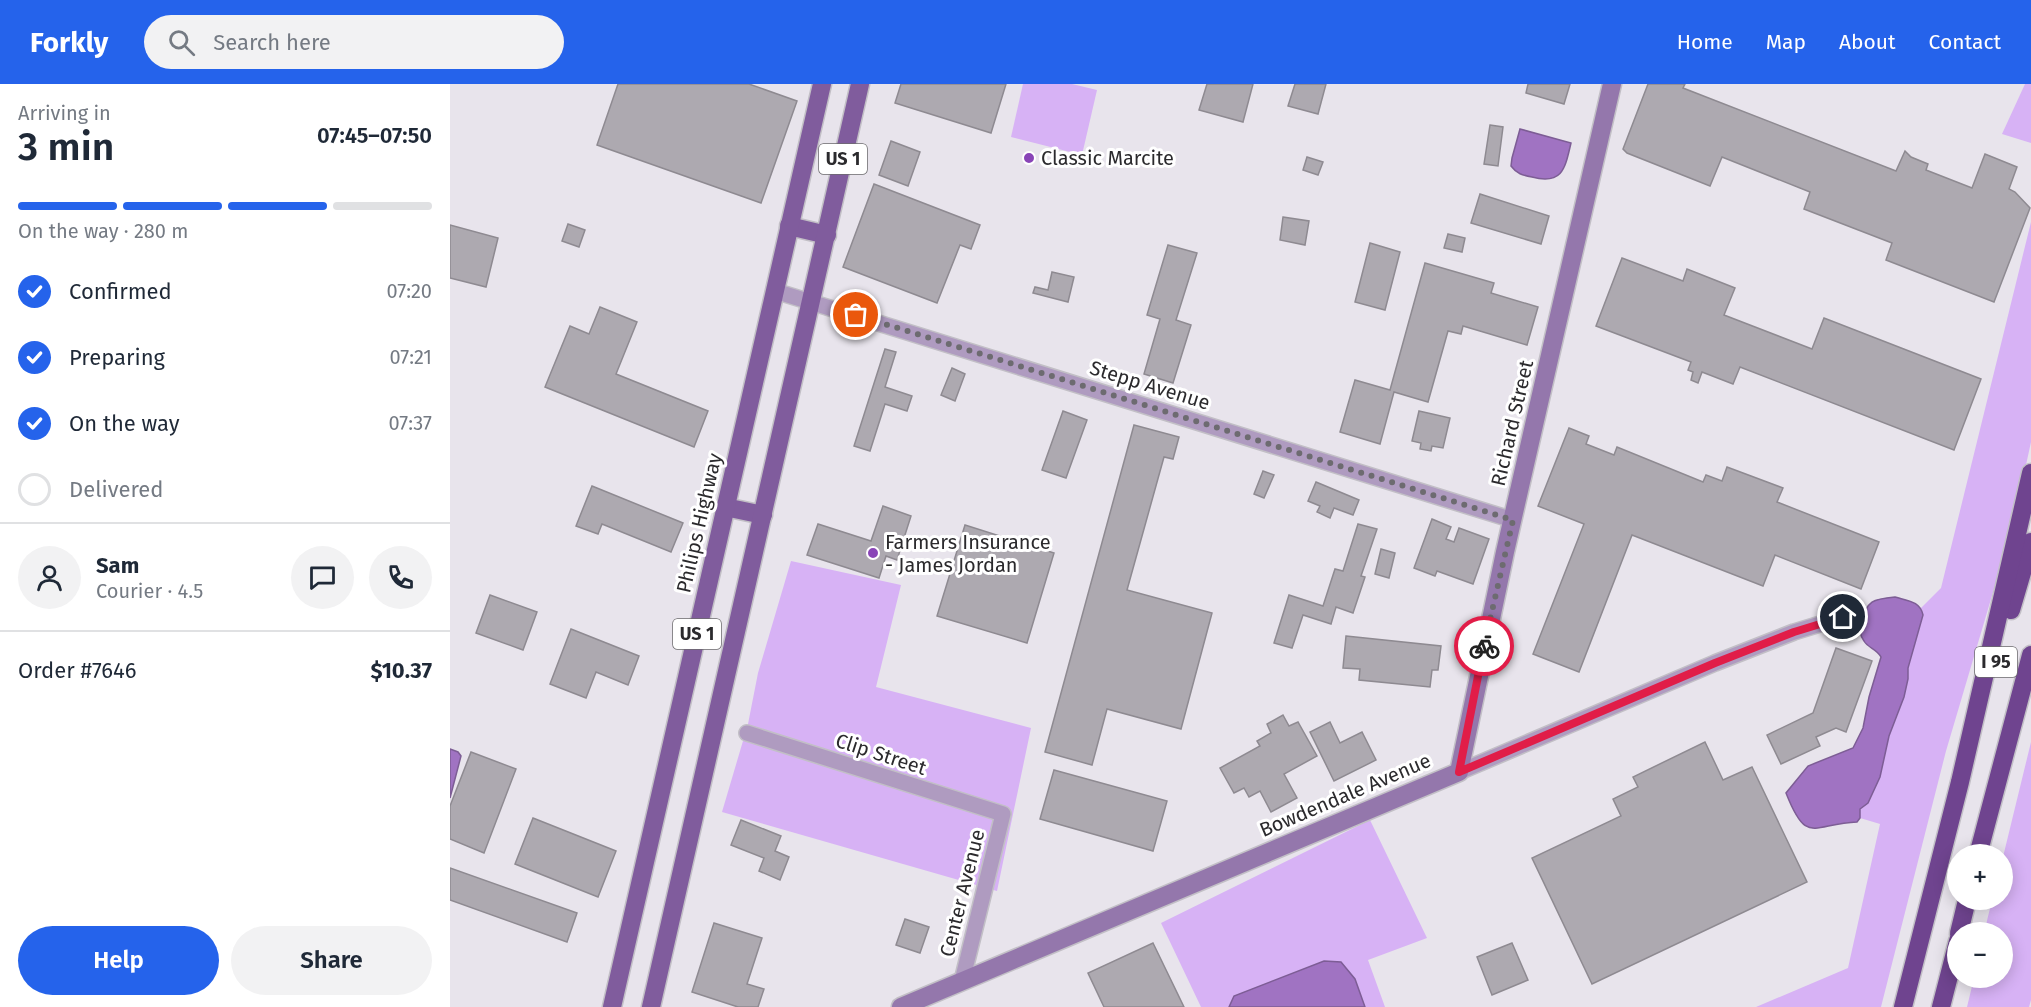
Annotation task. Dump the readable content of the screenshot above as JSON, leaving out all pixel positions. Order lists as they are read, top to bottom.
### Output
{
  "streets": {
    "highway": ["I 95"],
    "main road": ["US 1", "Philips Highway"],
    "street": [
      "Stepp Avenue",
      "Richard Street",
      "Clip Street",
      "Bowdendale Avenue",
      "Center Avenue"
    ]
  },
  "crossings": [
    ["US 1", "Stepp Avenue"],
    ["Stepp Avenue", "Richard Street"],
    ["Stepp Avenue", "Philips Highway"],
    ["Richard Street", "Bowdendale Avenue"],
    ["Clip Street", "Center Avenue"],
    ["Bowdendale Avenue", "Center Avenue"]
  ],
  "places": ["Classic Marcite", "Farmers Insurance - James Jordan"],
  "page": {
    "header": "Forkly",
    "search": "Search here",
    "nav": [
      "Home",
      "Map",
      "About",
      "Contact"
    ],
    "heading": ["3 min", "Arriving in", "07:45–07:50"],
    "panel": [
      "Sam",
      "Courier · 4.5",
      "Order #7646",
      "$10.37"
    ],
    "bar": "On the way · 280 m",
    "list": [
      ["Confirmed", "07:20"],
      ["Preparing", "07:21"],
      ["On the way", "07:37"],
      "Delivered"
    ],
    "map_buttons": ["+", "−"],
    "buttons": ["Help", "Share"]
  }
}
